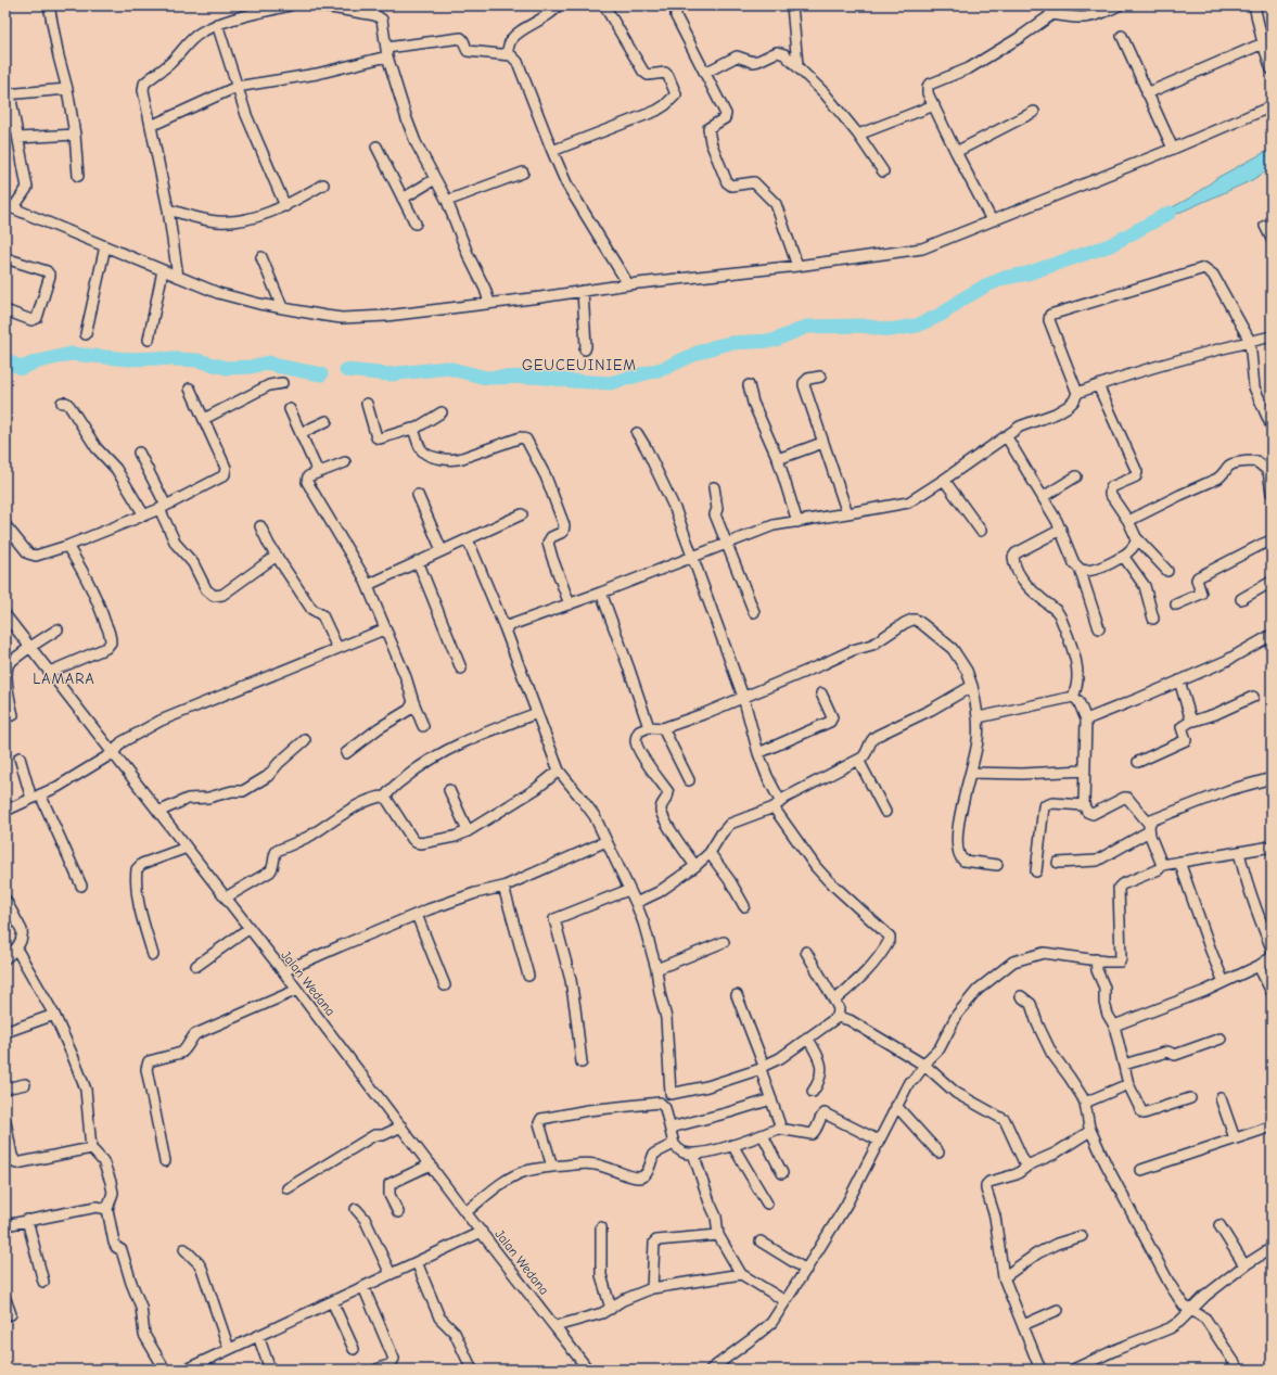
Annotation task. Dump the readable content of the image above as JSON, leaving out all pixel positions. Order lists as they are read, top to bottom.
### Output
{
  "streets": {
    "street": ["Jalan Wedana"]
  },
  "districts": ["GEUCEUINIEM", "LAMARA"]
}
